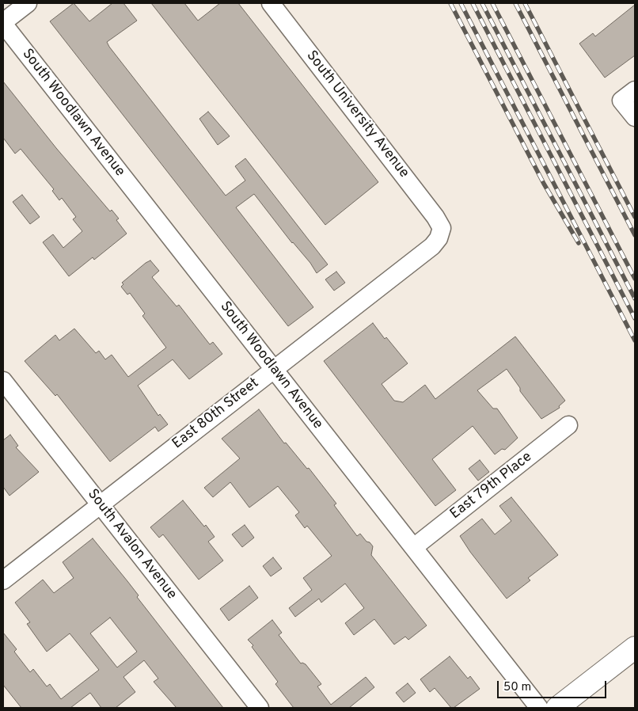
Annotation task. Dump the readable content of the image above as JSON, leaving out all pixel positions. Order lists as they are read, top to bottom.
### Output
{
  "streets": {
    "street": [
      "South Woodlawn Avenue",
      "South University Avenue",
      "East 80th Street",
      "East 79th Place",
      "South Avalon Avenue"
    ]
  },
  "crossings": [
    ["South Woodlawn Avenue", "East 80th Street"],
    ["South Woodlawn Avenue", "East 79th Place"],
    ["South University Avenue", "East 80th Street"],
    ["East 80th Street", "South Avalon Avenue"]
  ],
  "scale_bar": "50 m"
}
